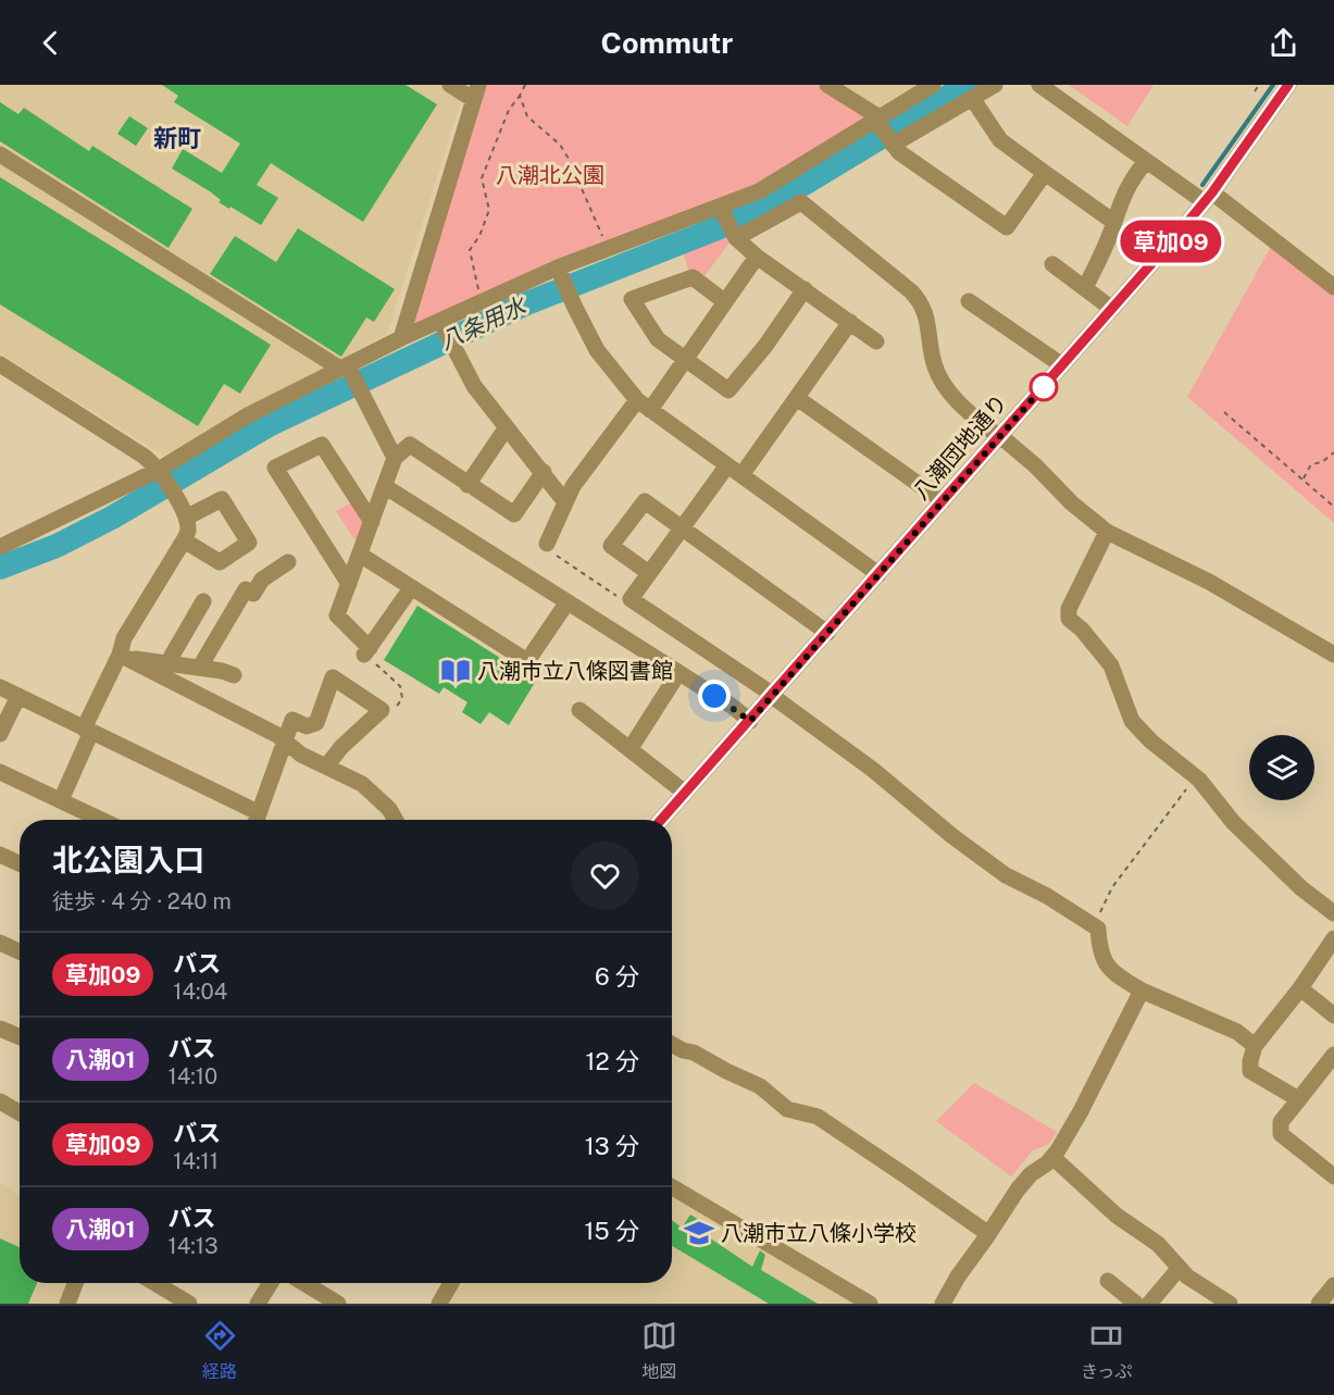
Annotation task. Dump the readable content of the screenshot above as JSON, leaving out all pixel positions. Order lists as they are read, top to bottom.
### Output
{
  "streets": {
    "street": ["八潮団地通り"]
  },
  "districts": ["新町"],
  "water": ["八条用水"],
  "parks": ["八潮北公園"],
  "places": {
    "library": ["八潮市立八條図書館"],
    "school or university": ["八潮市立八條小学校"]
  },
  "lines": ["bus line 草加09"],
  "page": {
    "header": "Commutr",
    "on_map": "草加09",
    "heading": ["北公園入口", "徒歩 · 4 分 · 240 m"],
    "list": [
      {
        "mark": "草加09",
        "name": "バス",
        "note": "14:04",
        "value": "6 分"
      },
      {
        "mark": "八潮01",
        "name": "バス",
        "note": "14:10",
        "value": "12 分"
      },
      {
        "mark": "草加09",
        "name": "バス",
        "note": "14:11",
        "value": "13 分"
      },
      {
        "mark": "八潮01",
        "name": "バス",
        "note": "14:13",
        "value": "15 分"
      }
    ],
    "tabs": ["経路", "地図", "きっぷ"]
  }
}
